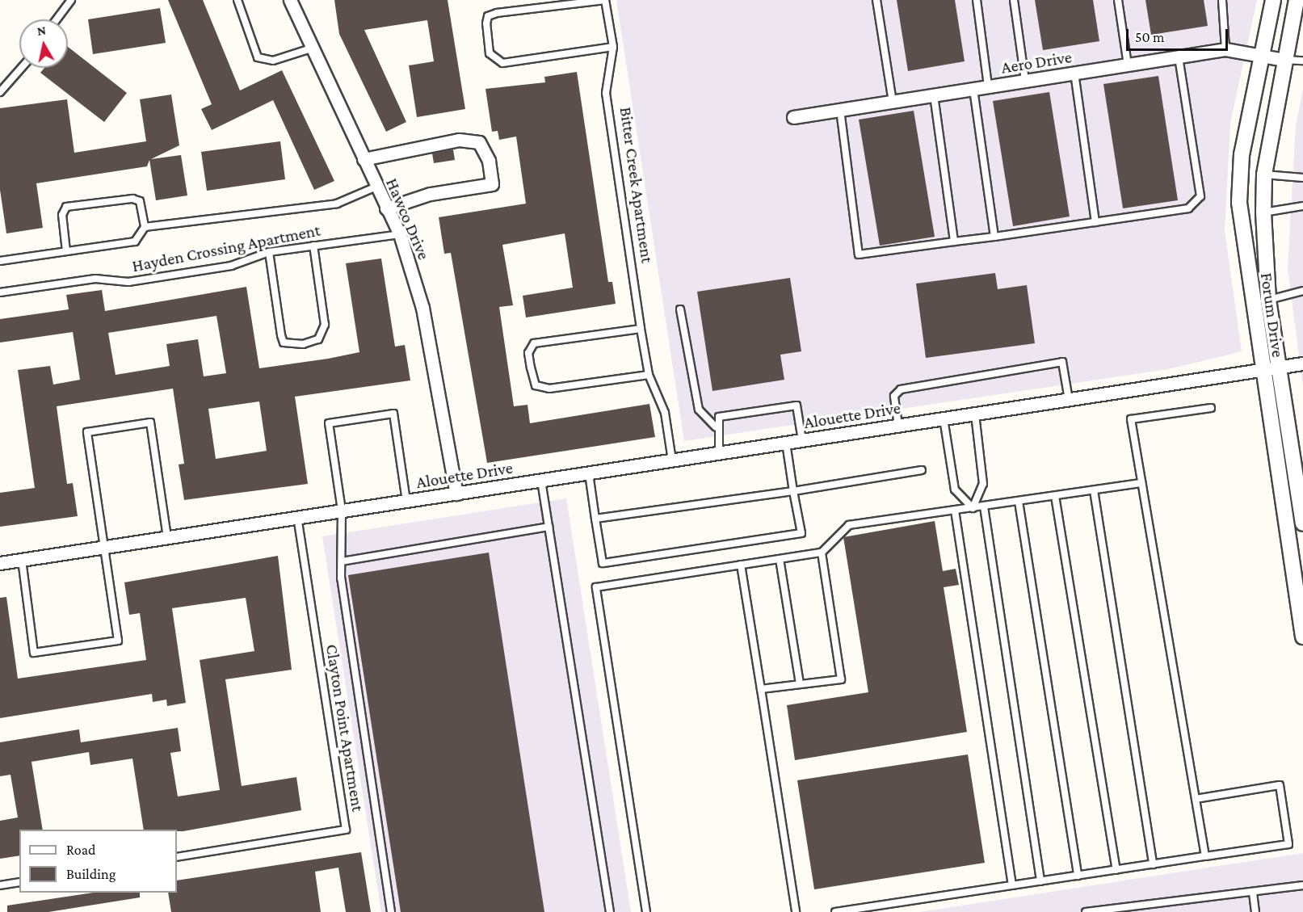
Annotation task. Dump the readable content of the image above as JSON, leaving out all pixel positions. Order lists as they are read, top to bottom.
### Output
{
  "streets": {
    "street": [
      "Aero Drive",
      "Hawco Drive",
      "Forum Drive",
      "Alouette Drive"
    ],
    "lane": ["Bitter Creek Apartment", "Hayden Crossing Apartment", "Clayton Point Apartment"]
  },
  "crossings": [
    ["Aero Drive", "Forum Drive"],
    ["Bitter Creek Apartment", "Alouette Drive"],
    ["Hawco Drive", "Hayden Crossing Apartment"],
    ["Hawco Drive", "Alouette Drive"],
    ["Forum Drive", "Alouette Drive"],
    ["Alouette Drive", "Clayton Point Apartment"]
  ],
  "legend": ["Road", "Building"],
  "scale_bar": "50 m",
  "north": "top"
}
